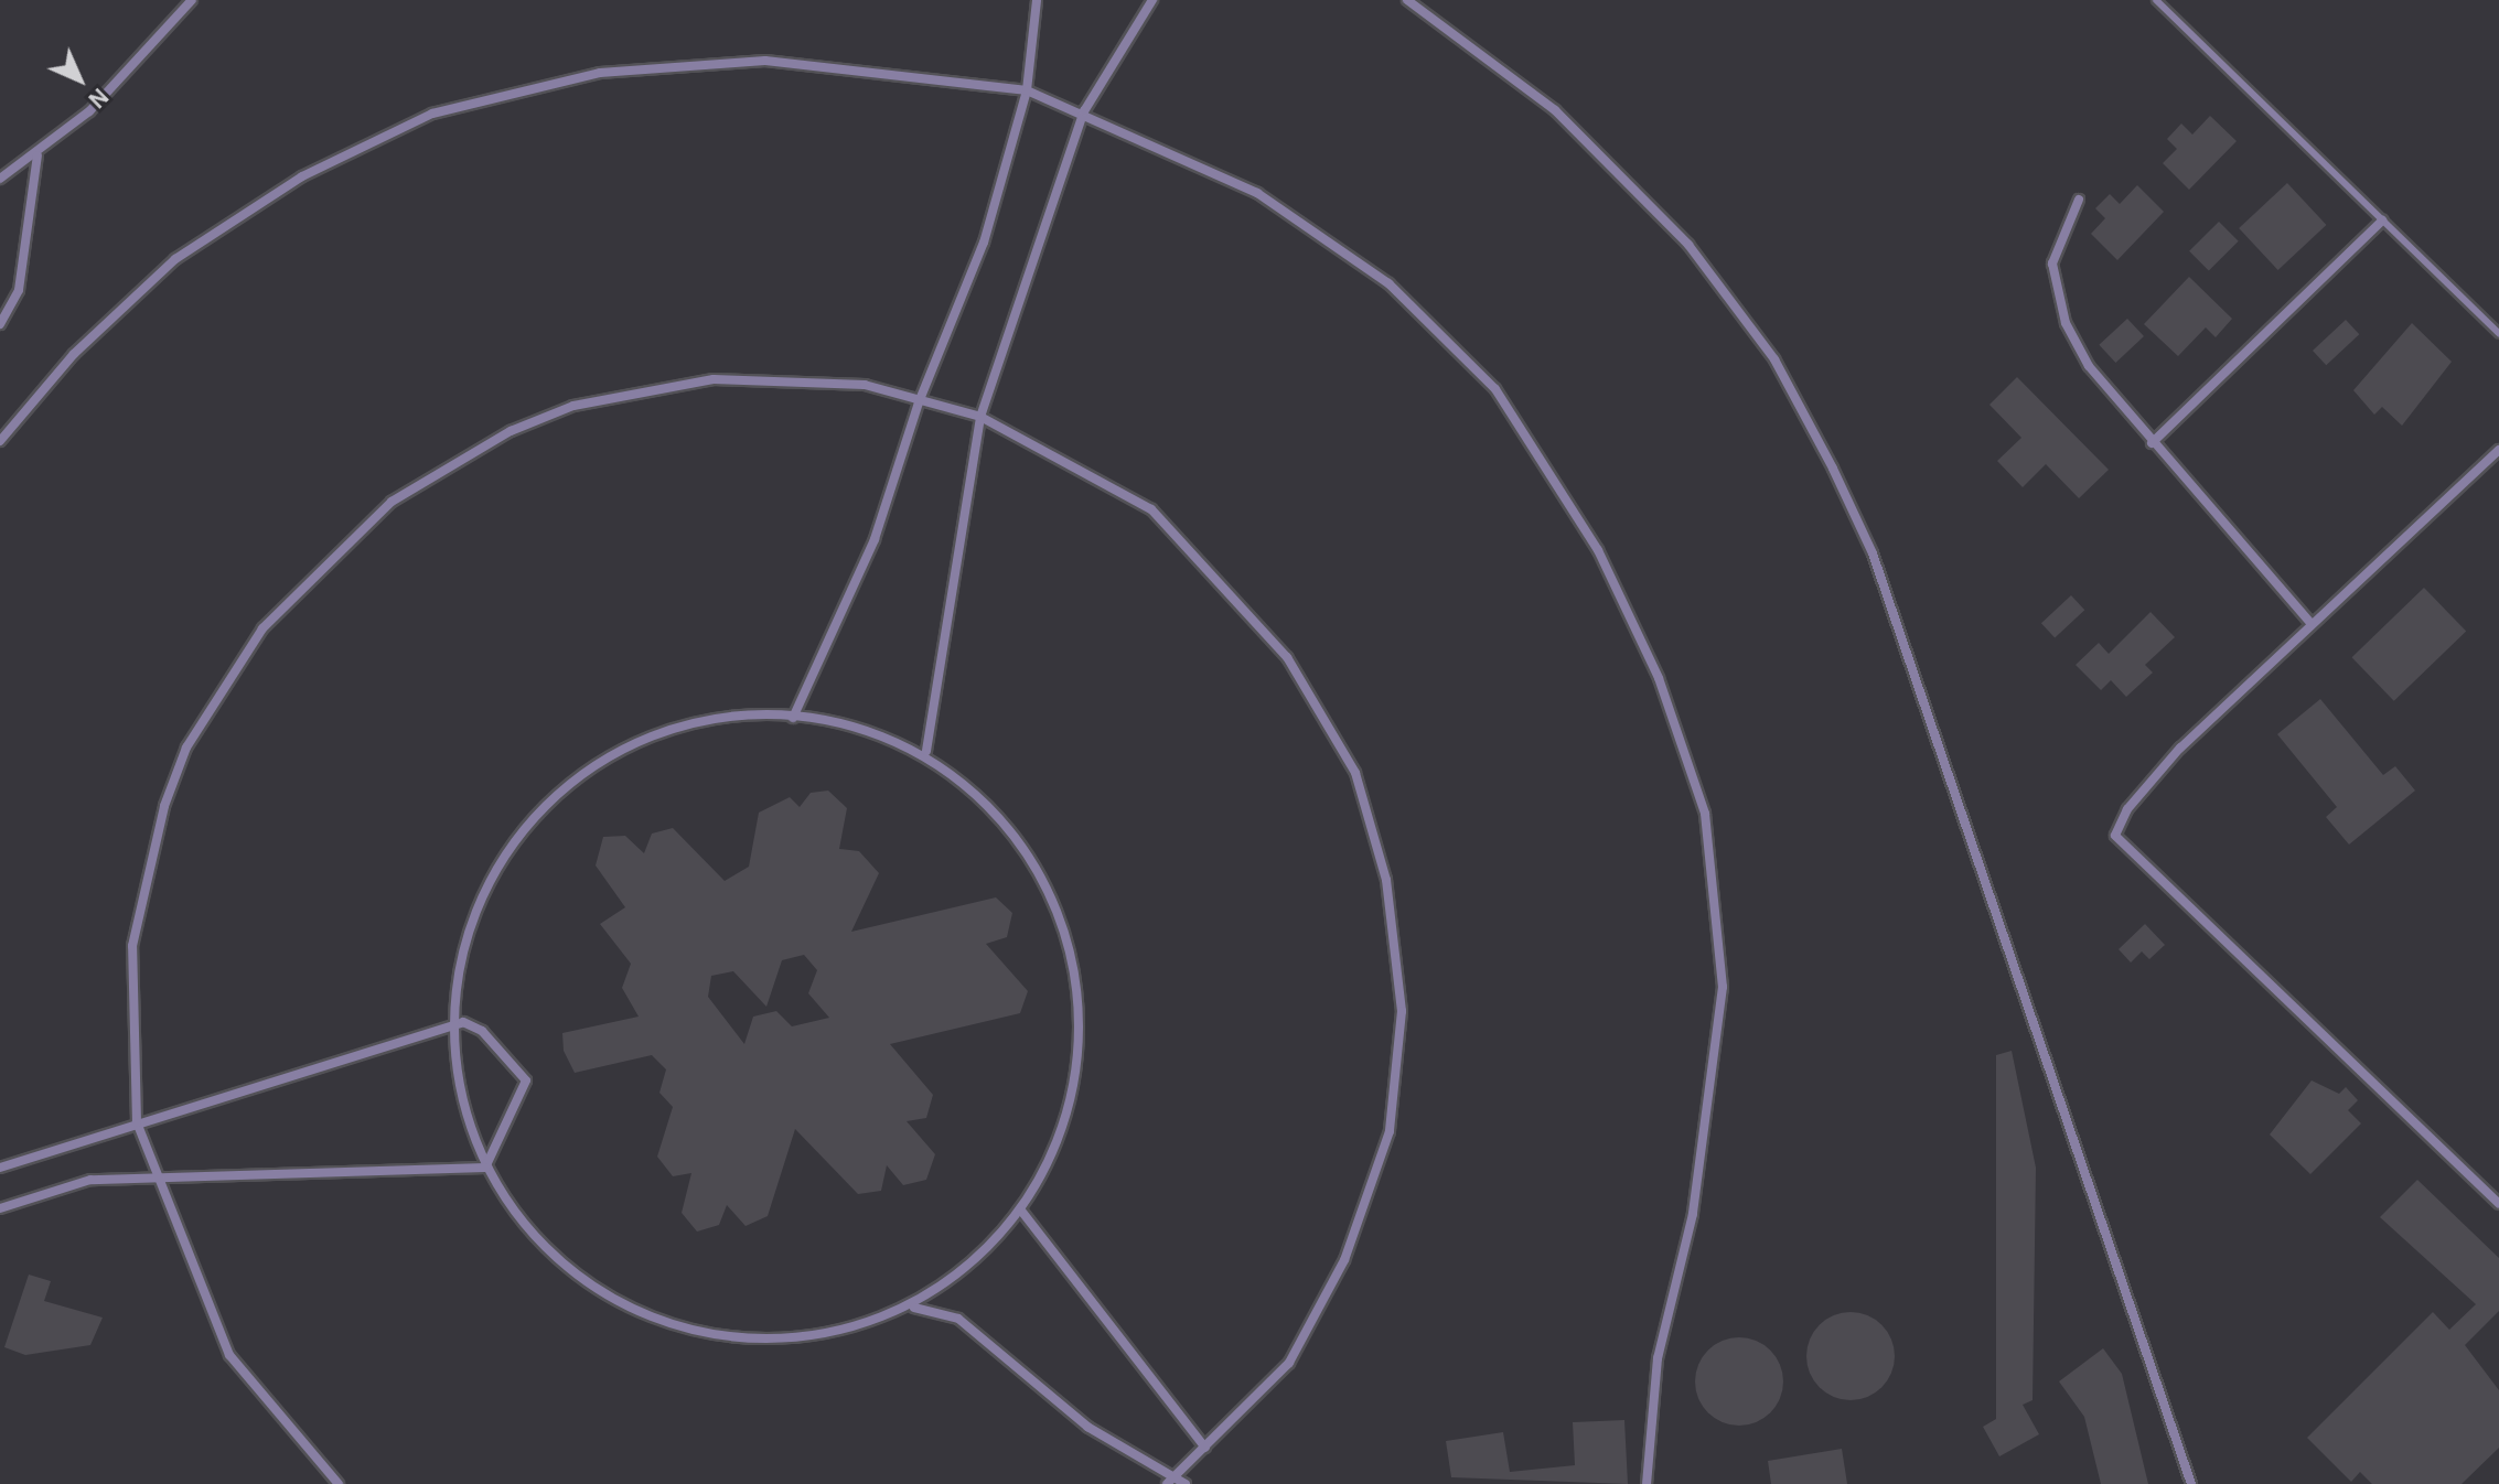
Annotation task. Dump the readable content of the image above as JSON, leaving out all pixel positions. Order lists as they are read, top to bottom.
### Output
{
  "north": "bottom right"
}
